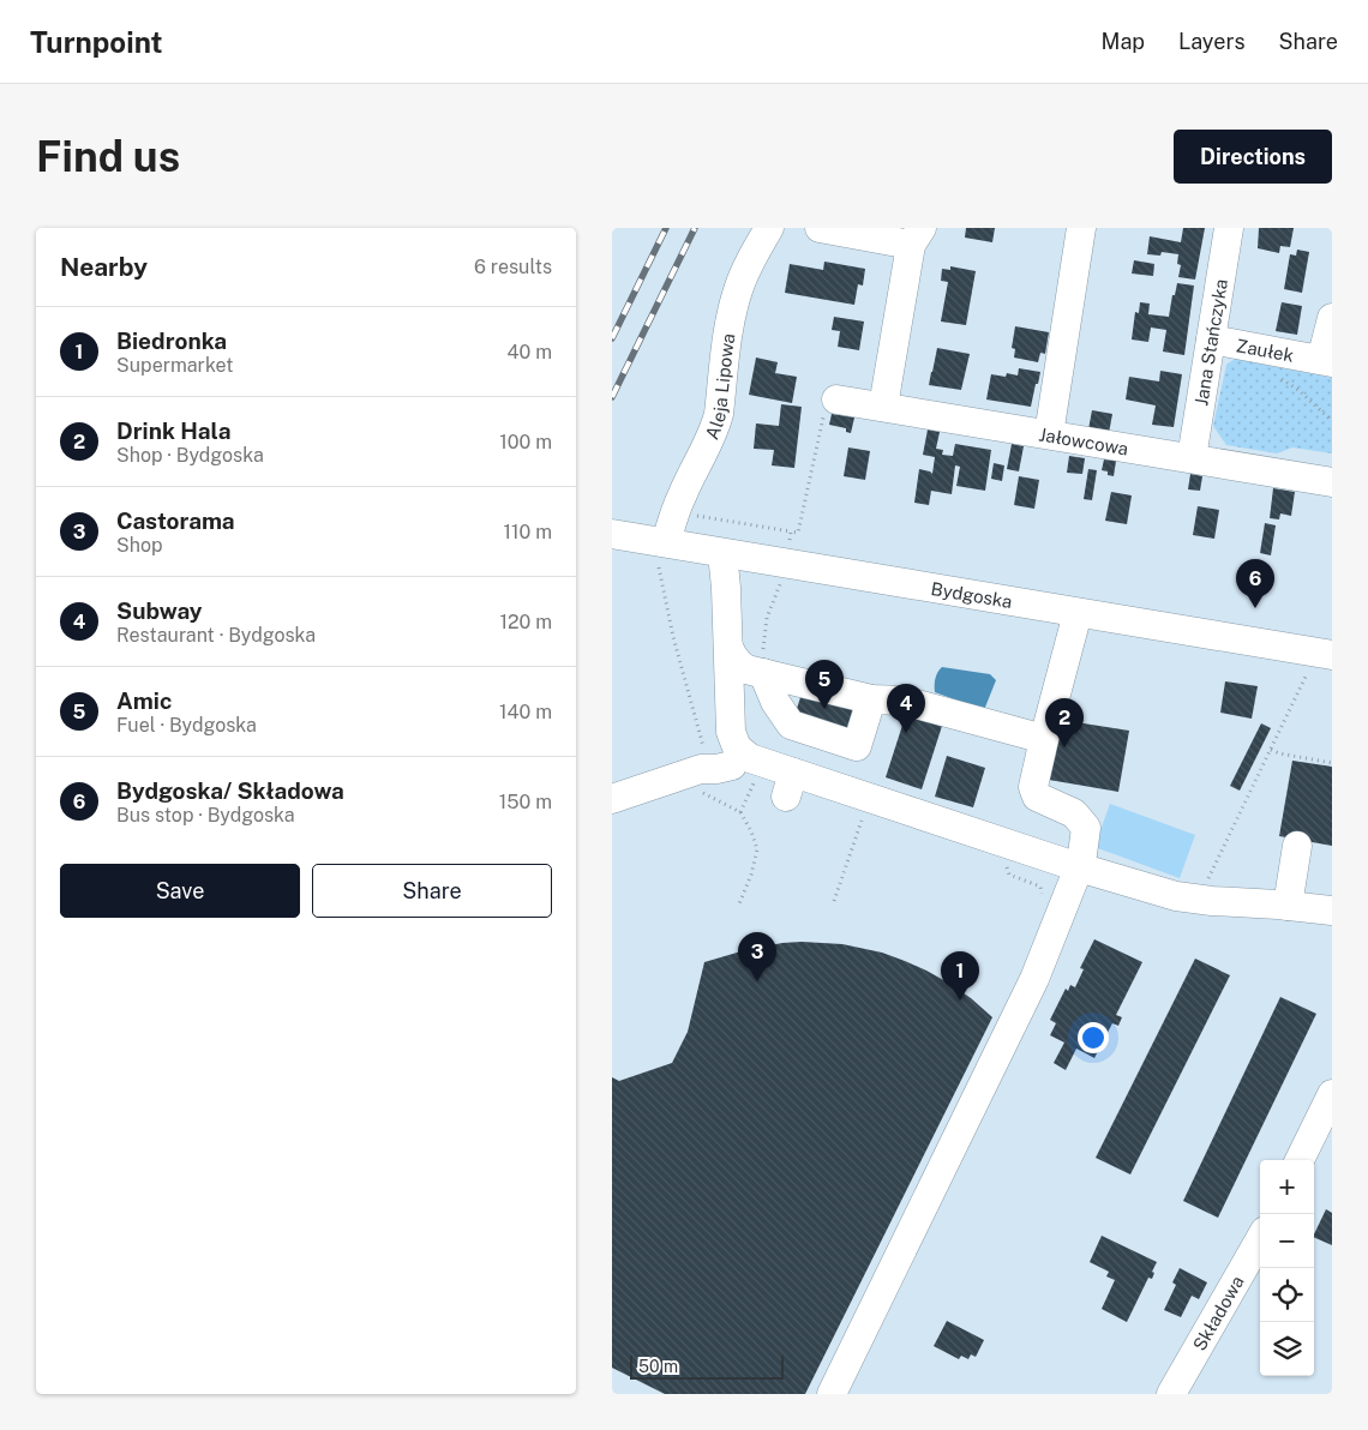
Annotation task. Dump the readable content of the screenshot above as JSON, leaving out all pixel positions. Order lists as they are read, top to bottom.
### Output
{
  "streets": {
    "street": [
      "Jana Stańczyka",
      "Zaułek",
      "Aleja Lipowa",
      "Jałowcowa",
      "Bydgoska",
      "Składowa"
    ]
  },
  "crossings": [
    ["Jana Stańczyka", "Zaułek"],
    ["Jana Stańczyka", "Jałowcowa"],
    ["Aleja Lipowa", "Bydgoska"]
  ],
  "scale_bar": "50 m",
  "page": {
    "header": "Turnpoint",
    "nav": ["Map", "Layers", "Share"],
    "buttons": [
      "Directions",
      ["Save", "Share"]
    ],
    "title": "Find us",
    "heading": ["Nearby", "6 results"],
    "list": [
      {
        "mark": "1",
        "name": "Biedronka",
        "note": "Supermarket",
        "value": "40 m"
      },
      {
        "mark": "2",
        "name": "Drink Hala",
        "note": "Shop · Bydgoska",
        "value": "100 m"
      },
      {
        "mark": "3",
        "name": "Castorama",
        "note": "Shop",
        "value": "110 m"
      },
      {
        "mark": "4",
        "name": "Subway",
        "note": "Restaurant · Bydgoska",
        "value": "120 m"
      },
      {
        "mark": "5",
        "name": "Amic",
        "note": "Fuel · Bydgoska",
        "value": "140 m"
      },
      {
        "mark": "6",
        "name": "Bydgoska/ Składowa",
        "note": "Bus stop · Bydgoska",
        "value": "150 m"
      }
    ],
    "pins": [
      "6",
      "5",
      "4",
      "2",
      "3",
      "1"
    ],
    "map_buttons": ["+", "−"],
    "scale": "50 m"
  }
}
